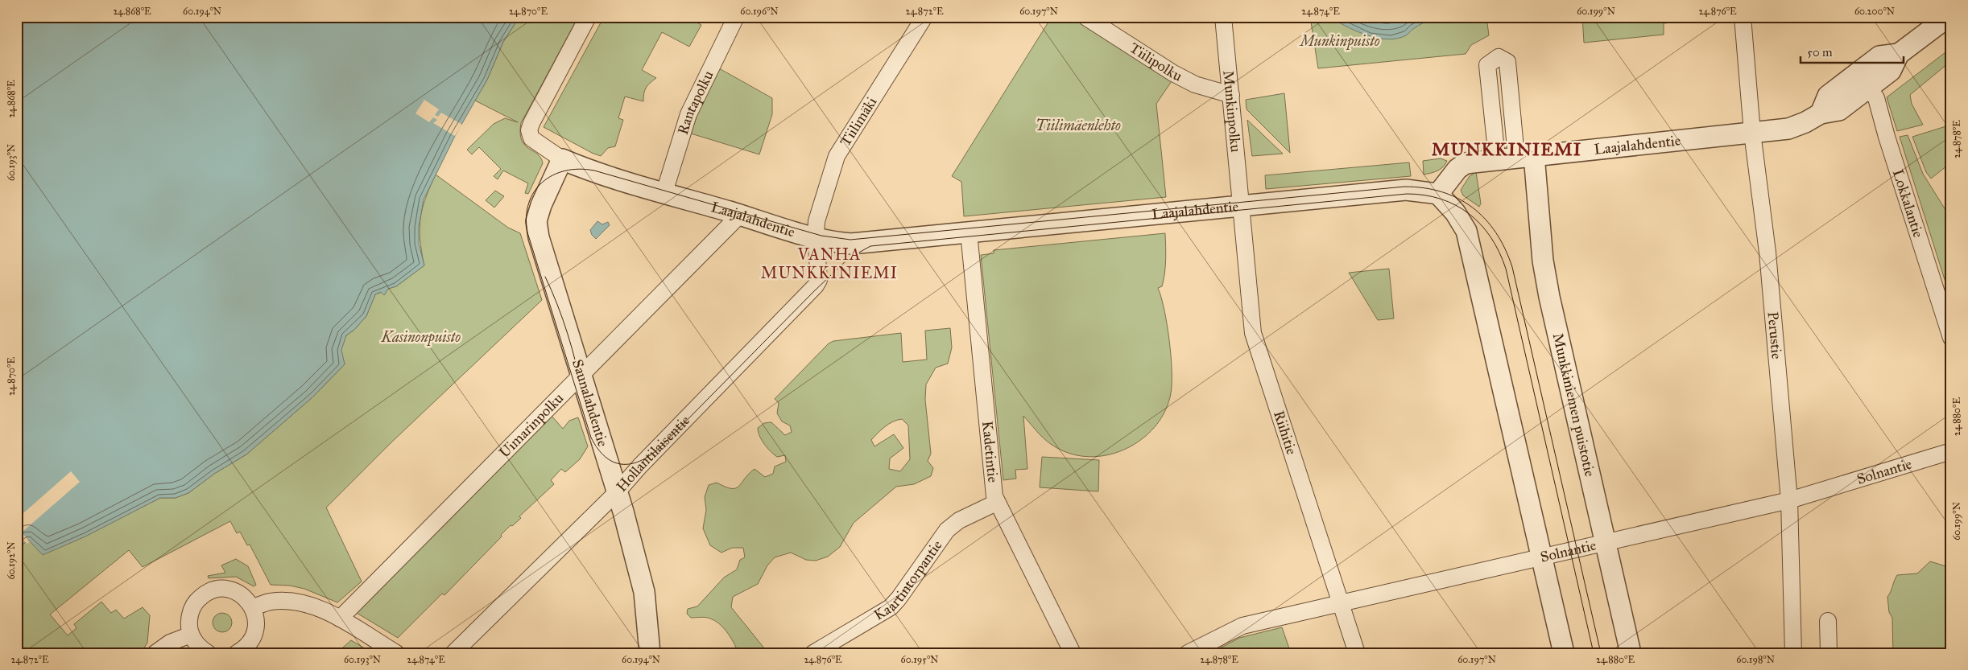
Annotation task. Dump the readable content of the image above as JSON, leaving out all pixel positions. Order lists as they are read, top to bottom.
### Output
{
  "streets": {
    "street": [
      "Tiilipolku",
      "Rantapolku",
      "Munkinpolku",
      "Tiilimäki",
      "Laajalahdentie",
      "Lokkalantie",
      "Perustie",
      "Saunalahdentie",
      "Munkkiniemen puistotie",
      "Uimarinpolku",
      "Riihitie",
      "Kadetintie",
      "Hollantilaisentie",
      "Solnantie",
      "Kaartintorpantie"
    ]
  },
  "crossings": [
    ["Tiilipolku", "Munkinpolku"],
    ["Rantapolku", "Laajalahdentie"],
    ["Munkinpolku", "Laajalahdentie"],
    ["Munkinpolku", "Riihitie"],
    ["Tiilimäki", "Laajalahdentie"],
    ["Tiilimäki", "Hollantilaisentie"],
    ["Laajalahdentie", "Lokkalantie"],
    ["Laajalahdentie", "Perustie"],
    ["Laajalahdentie", "Saunalahdentie"],
    ["Laajalahdentie", "Munkkiniemen puistotie"],
    ["Laajalahdentie", "Uimarinpolku"],
    ["Laajalahdentie", "Riihitie"],
    ["Laajalahdentie", "Kadetintie"],
    ["Laajalahdentie", "Hollantilaisentie"],
    ["Perustie", "Solnantie"],
    ["Saunalahdentie", "Uimarinpolku"],
    ["Saunalahdentie", "Hollantilaisentie"],
    ["Munkkiniemen puistotie", "Solnantie"],
    ["Riihitie", "Solnantie"],
    ["Kadetintie", "Kaartintorpantie"]
  ],
  "districts": ["MUNKKINIEMI", "VANHA MUNKKINIEMI"],
  "parks": ["Munkinpuisto", "Tiilimäenlehto", "Kasinonpuisto"],
  "scale_bar": "50 m",
  "coordinates": [
    "24.868°E",
    "60.194°N",
    "24.870°E",
    "60.196°N",
    "24.872°E",
    "60.197°N",
    "24.874°E",
    "60.199°N",
    "24.876°E",
    "60.200°N",
    "24.878°E",
    "60.193°N",
    "24.880°E",
    "60.192°N",
    "60.195°N",
    "60.198°N"
  ]
}
